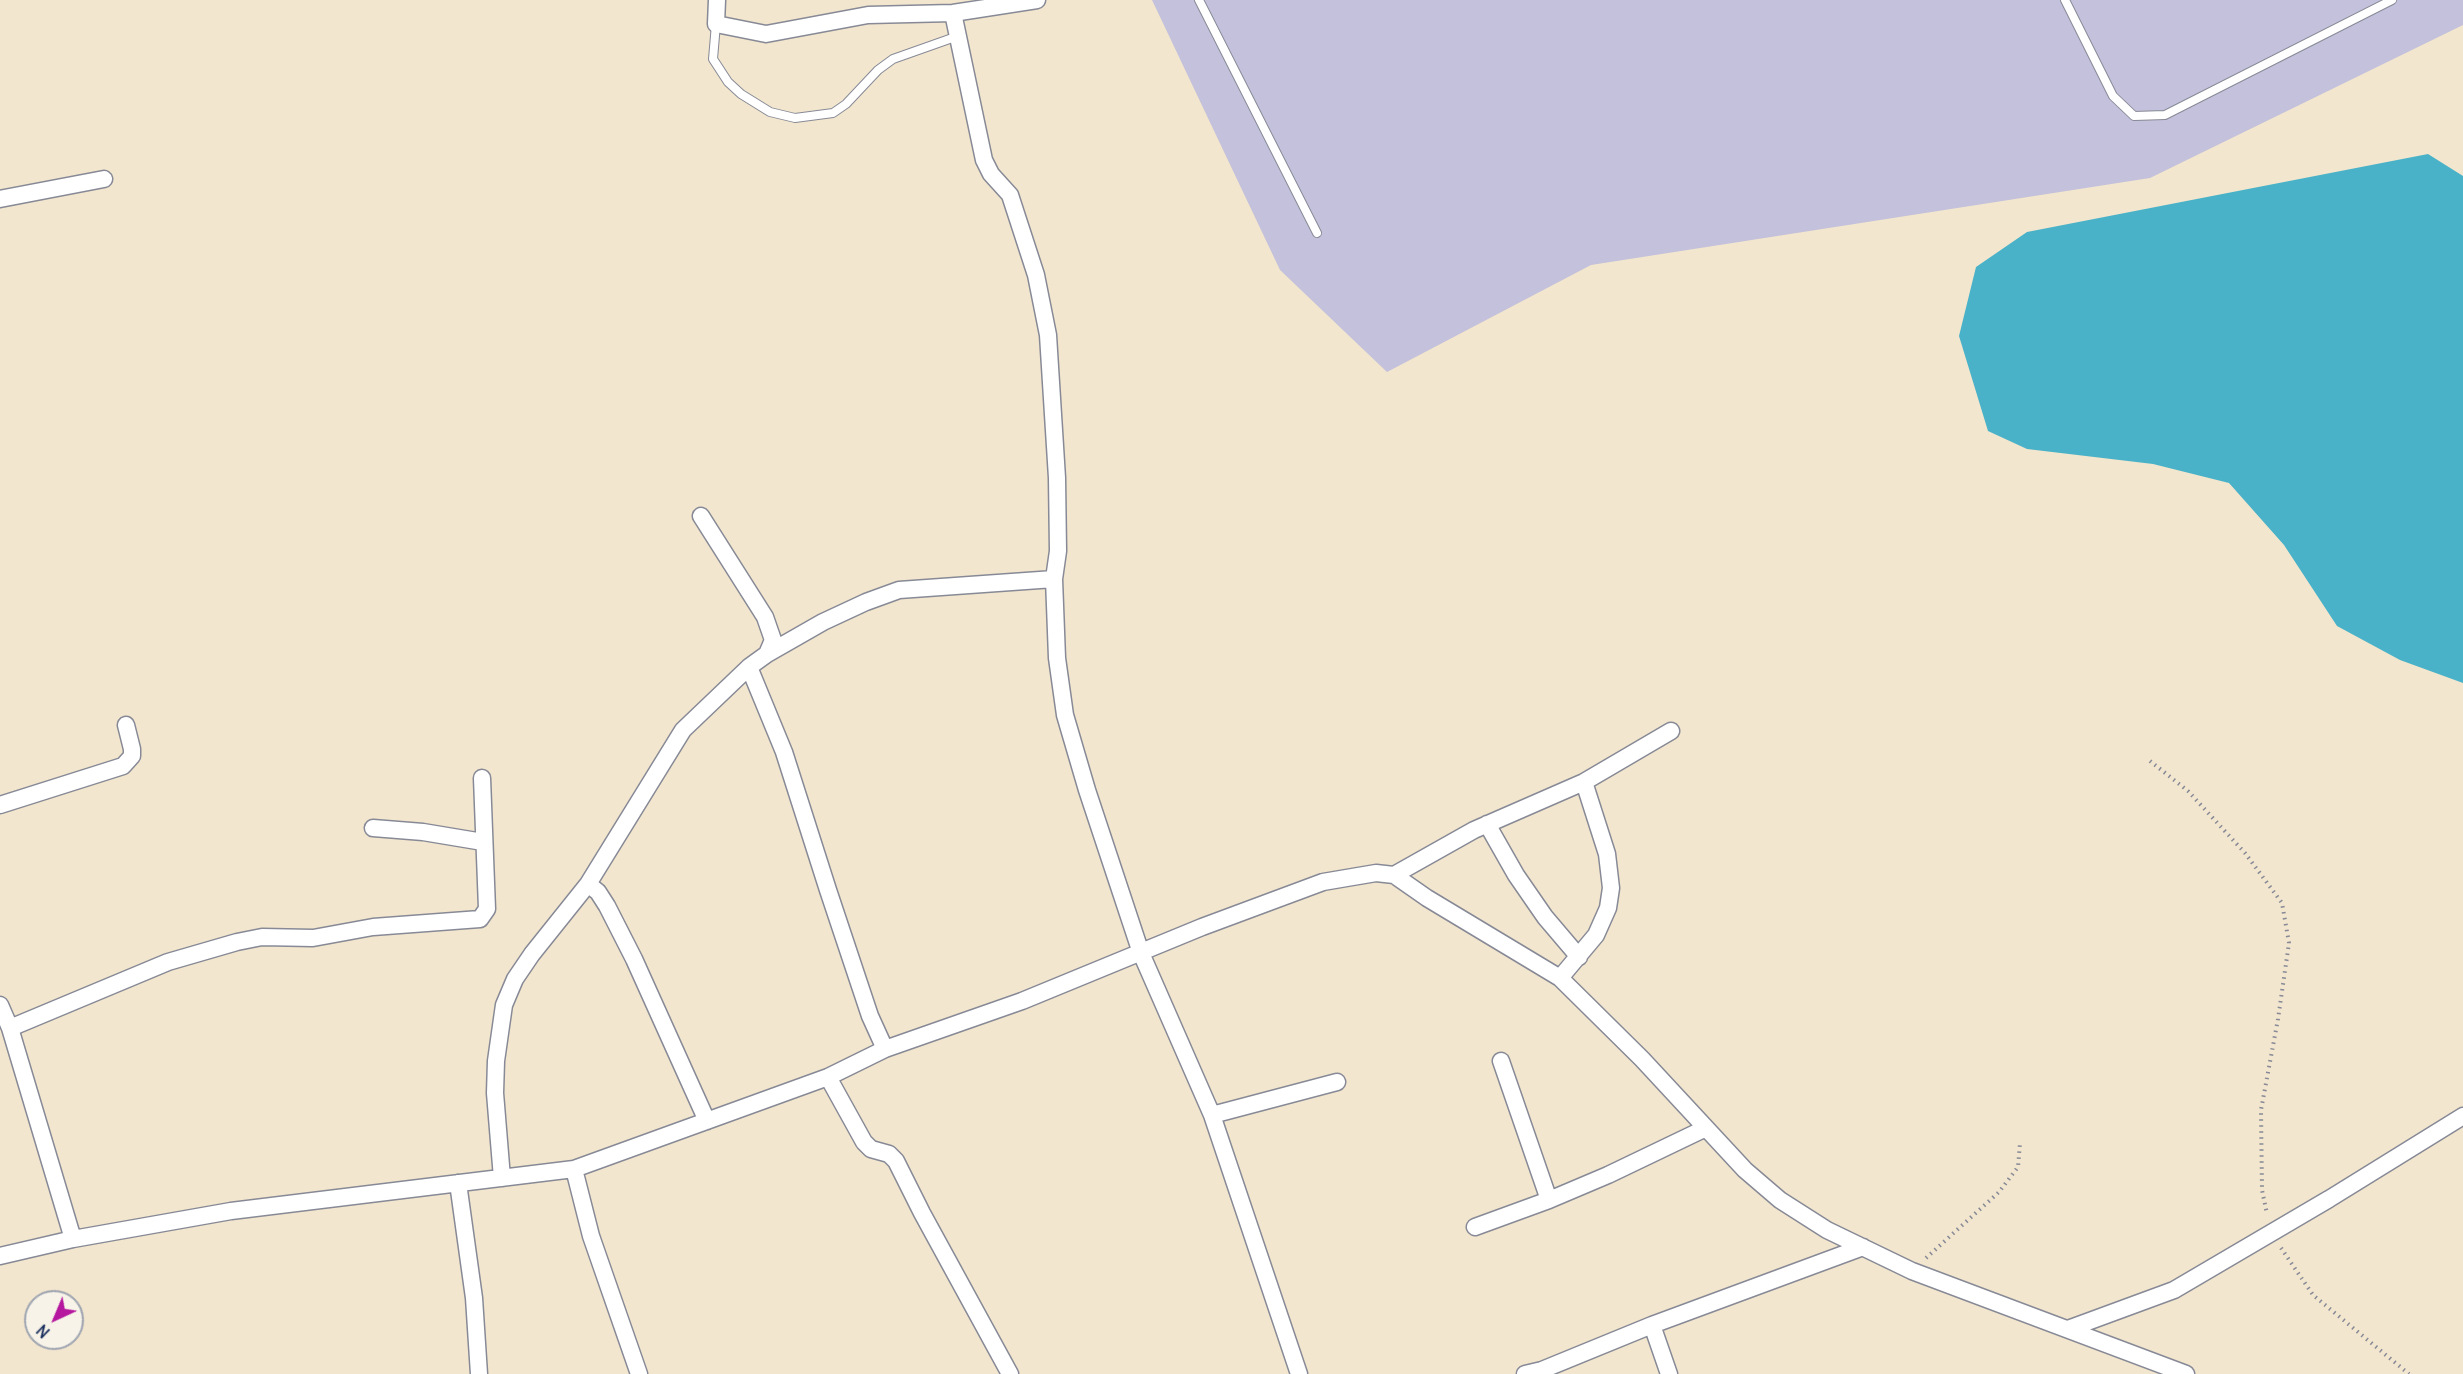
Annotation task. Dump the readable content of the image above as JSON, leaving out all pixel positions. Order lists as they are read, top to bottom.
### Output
{
  "north": "bottom left"
}
